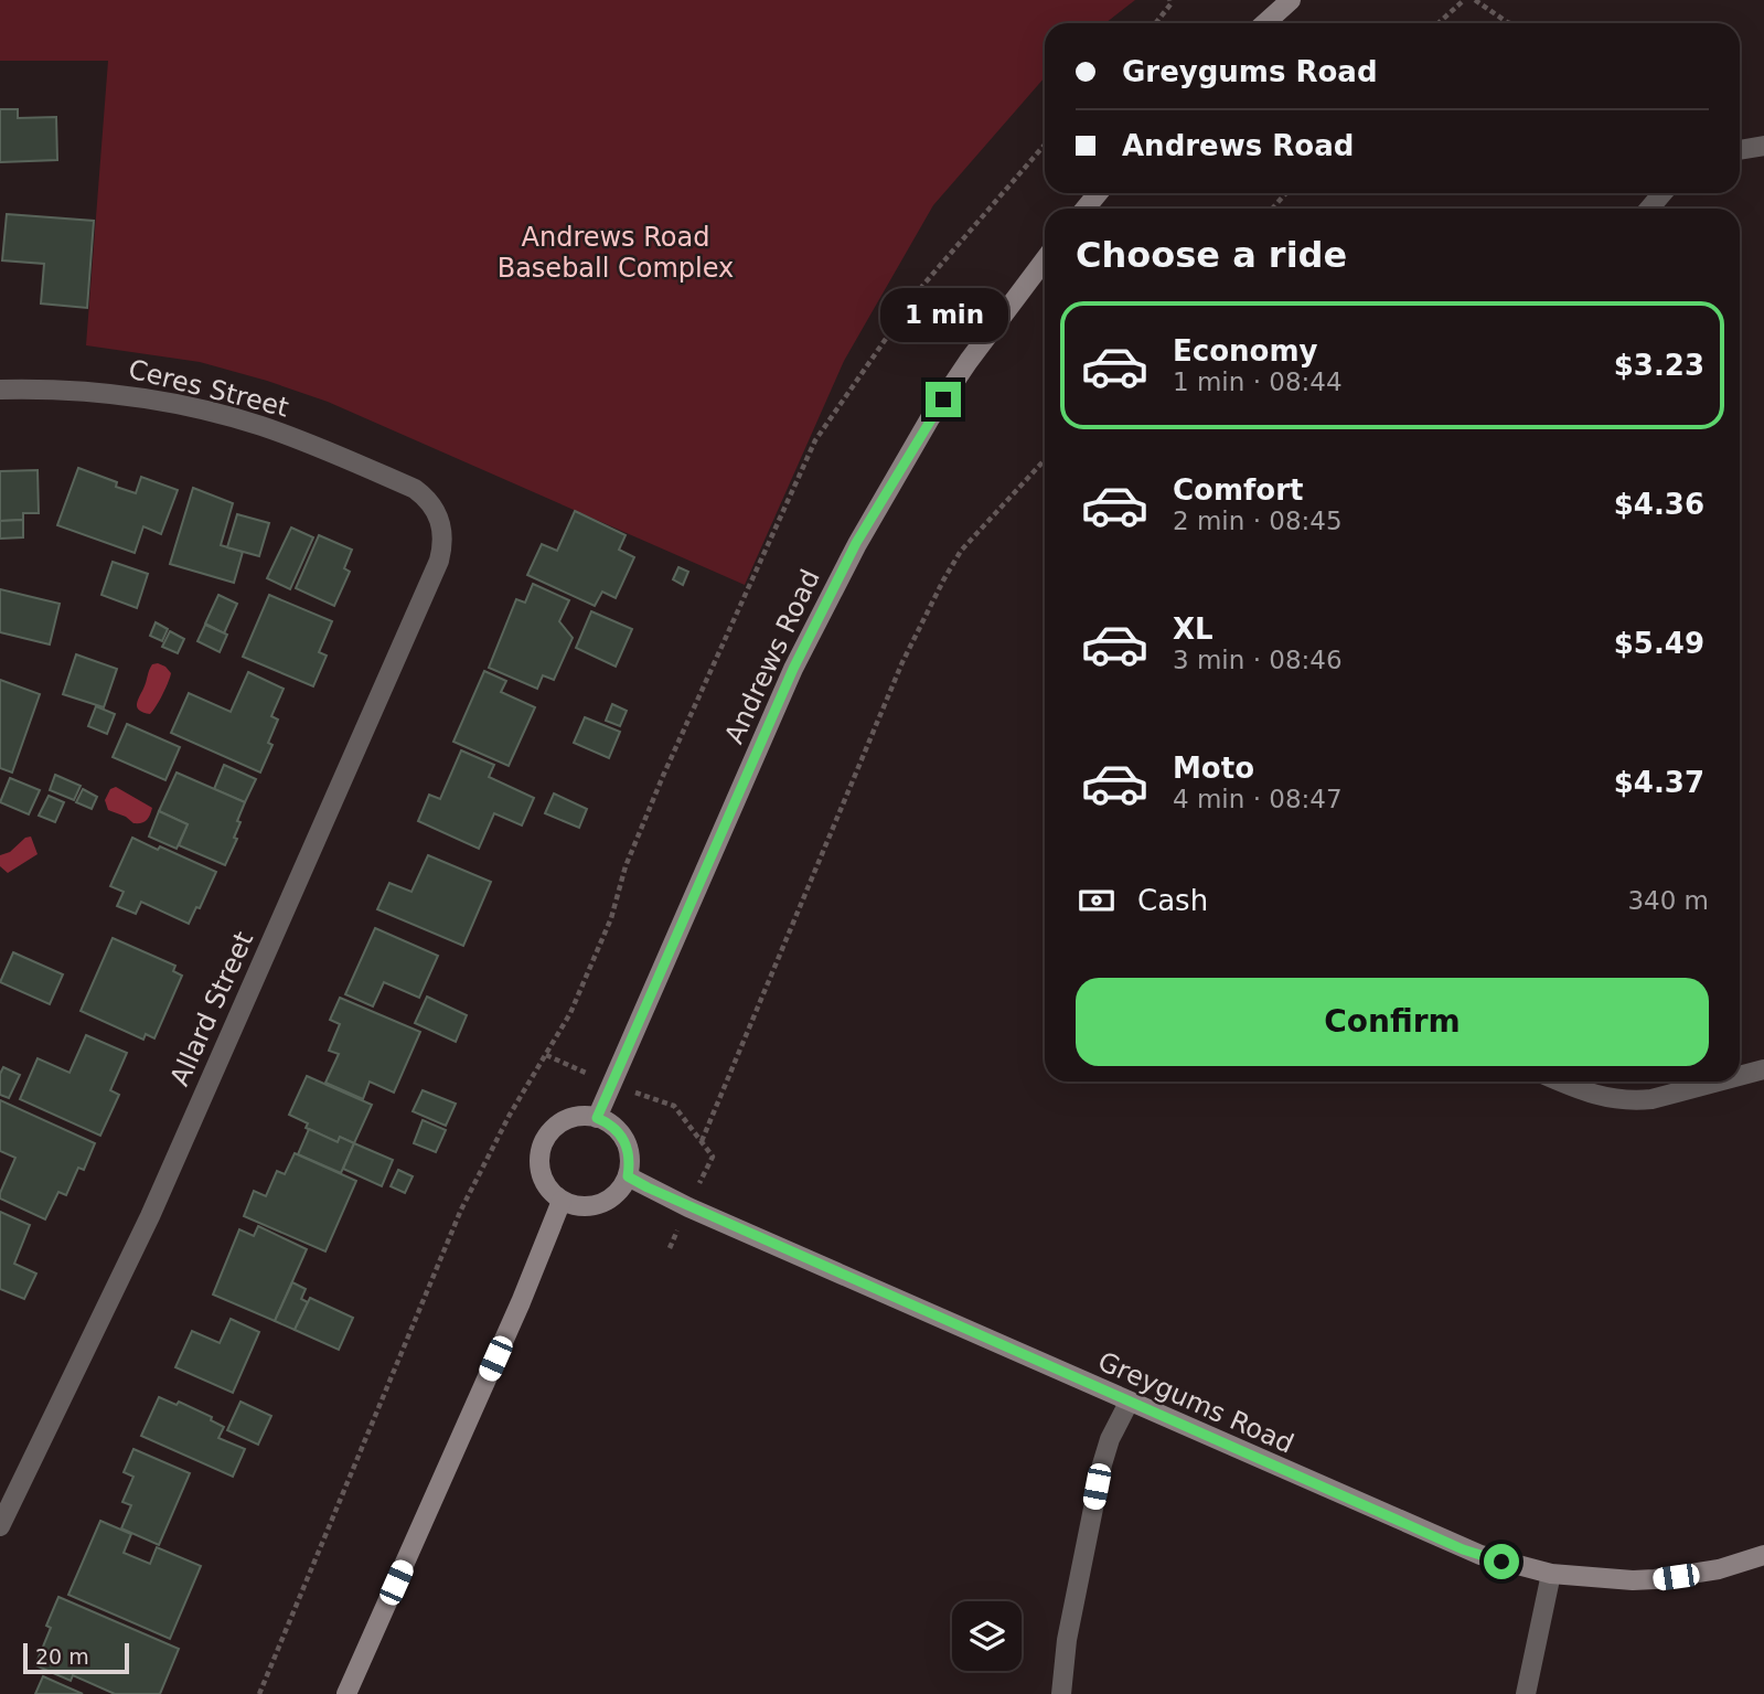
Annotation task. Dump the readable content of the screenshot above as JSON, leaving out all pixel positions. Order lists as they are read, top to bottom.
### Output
{
  "streets": {
    "main road": ["Andrews Road", "Greygums Road"],
    "street": ["Ceres Street", "Allard Street"]
  },
  "crossings": [
    ["Ceres Street", "Allard Street"],
    ["Andrews Road", "Greygums Road"]
  ],
  "parks": ["Andrews Road Baseball Complex"],
  "scale_bar": "20 m",
  "page": {
    "banner": ["Greygums Road", "Andrews Road"],
    "heading": "Choose a ride",
    "bubble": "1 min",
    "list": [
      {
        "name": "Economy",
        "note": "1 min · 08:44",
        "value": "$3.23"
      },
      {
        "name": "Comfort",
        "note": "2 min · 08:45",
        "value": "$4.36"
      },
      {
        "name": "XL",
        "note": "3 min · 08:46",
        "value": "$5.49"
      },
      {
        "name": "Moto",
        "note": "4 min · 08:47",
        "value": "$4.37"
      }
    ],
    "pay": ["Cash", "340 m"],
    "buttons": "Confirm",
    "scale": "20 m"
  }
}
